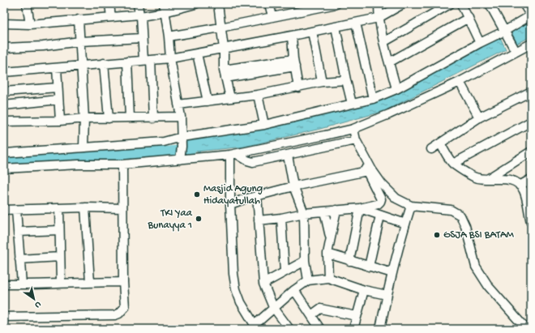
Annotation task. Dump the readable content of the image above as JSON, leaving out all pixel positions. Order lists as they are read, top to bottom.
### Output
{
  "places": ["Masjid Agung Hidayatullah", "TKI Yaa Bunayya 1", "GSJA BSI BATAM"],
  "north": "bottom right"
}
